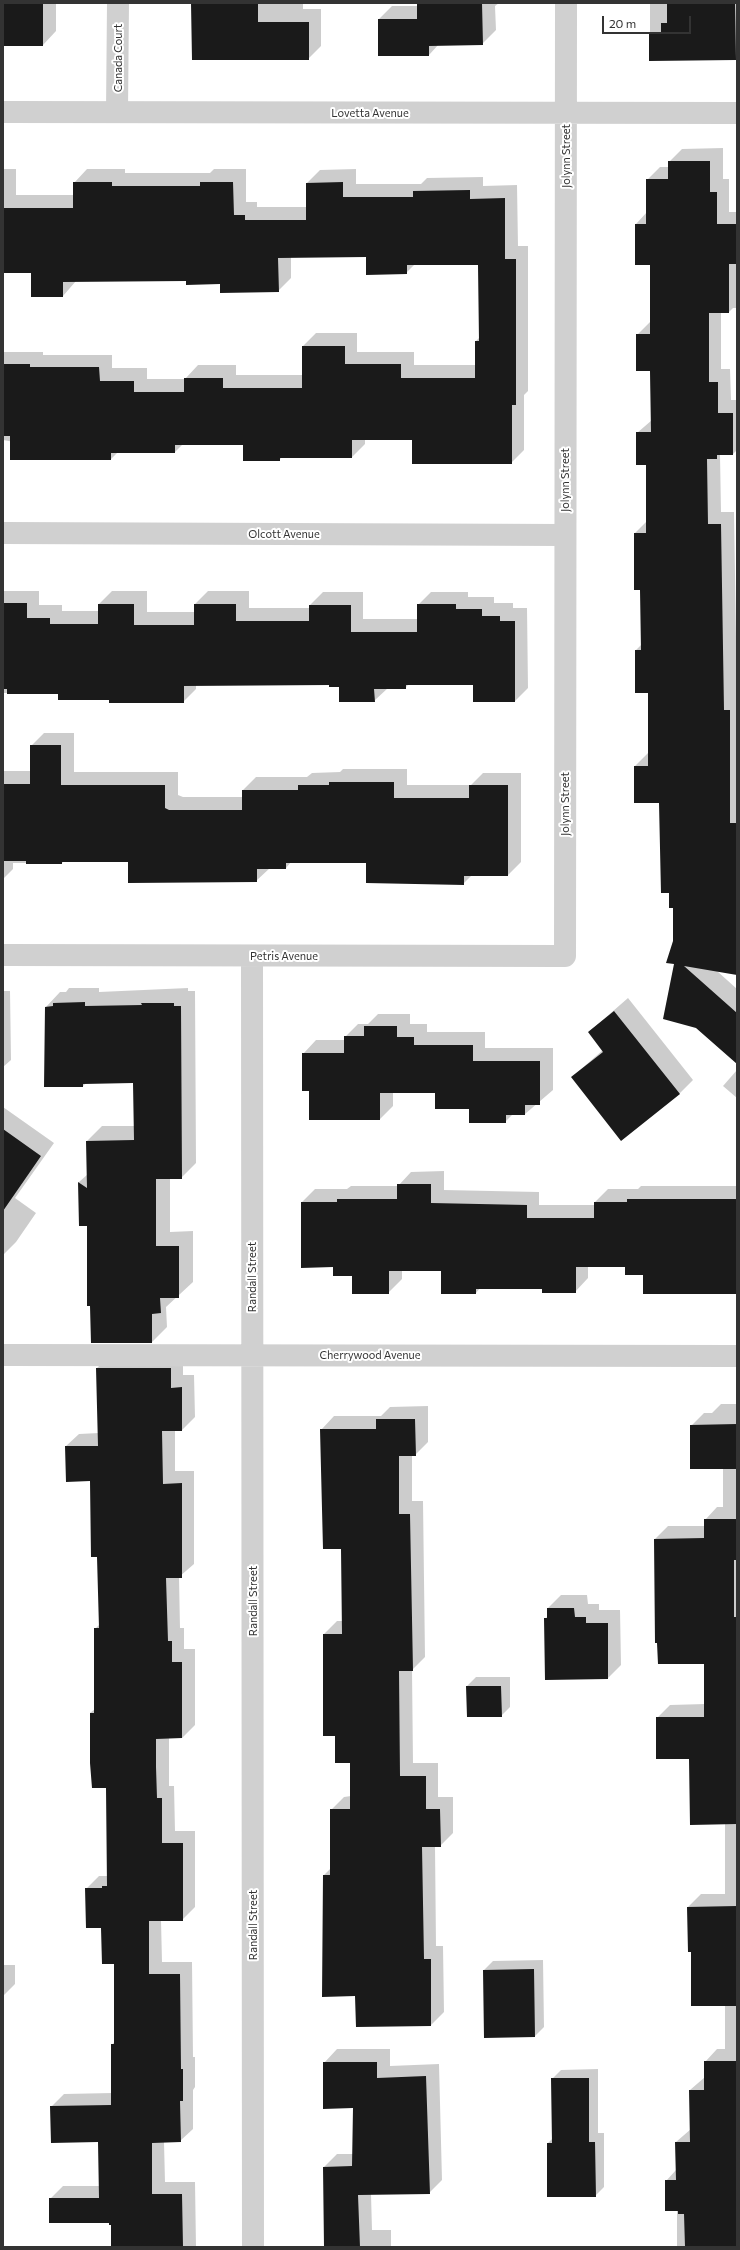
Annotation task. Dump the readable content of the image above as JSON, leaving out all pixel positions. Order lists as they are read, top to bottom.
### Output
{
  "streets": {
    "street": [
      "Canada Court",
      "Lovetta Avenue",
      "Jolynn Street",
      "Olcott Avenue",
      "Petris Avenue",
      "Randall Street",
      "Cherrywood Avenue"
    ]
  },
  "crossings": [
    ["Canada Court", "Lovetta Avenue"],
    ["Lovetta Avenue", "Jolynn Street"],
    ["Jolynn Street", "Olcott Avenue"],
    ["Jolynn Street", "Petris Avenue"],
    ["Petris Avenue", "Randall Street"],
    ["Randall Street", "Cherrywood Avenue"]
  ],
  "scale_bar": "20 m"
}
